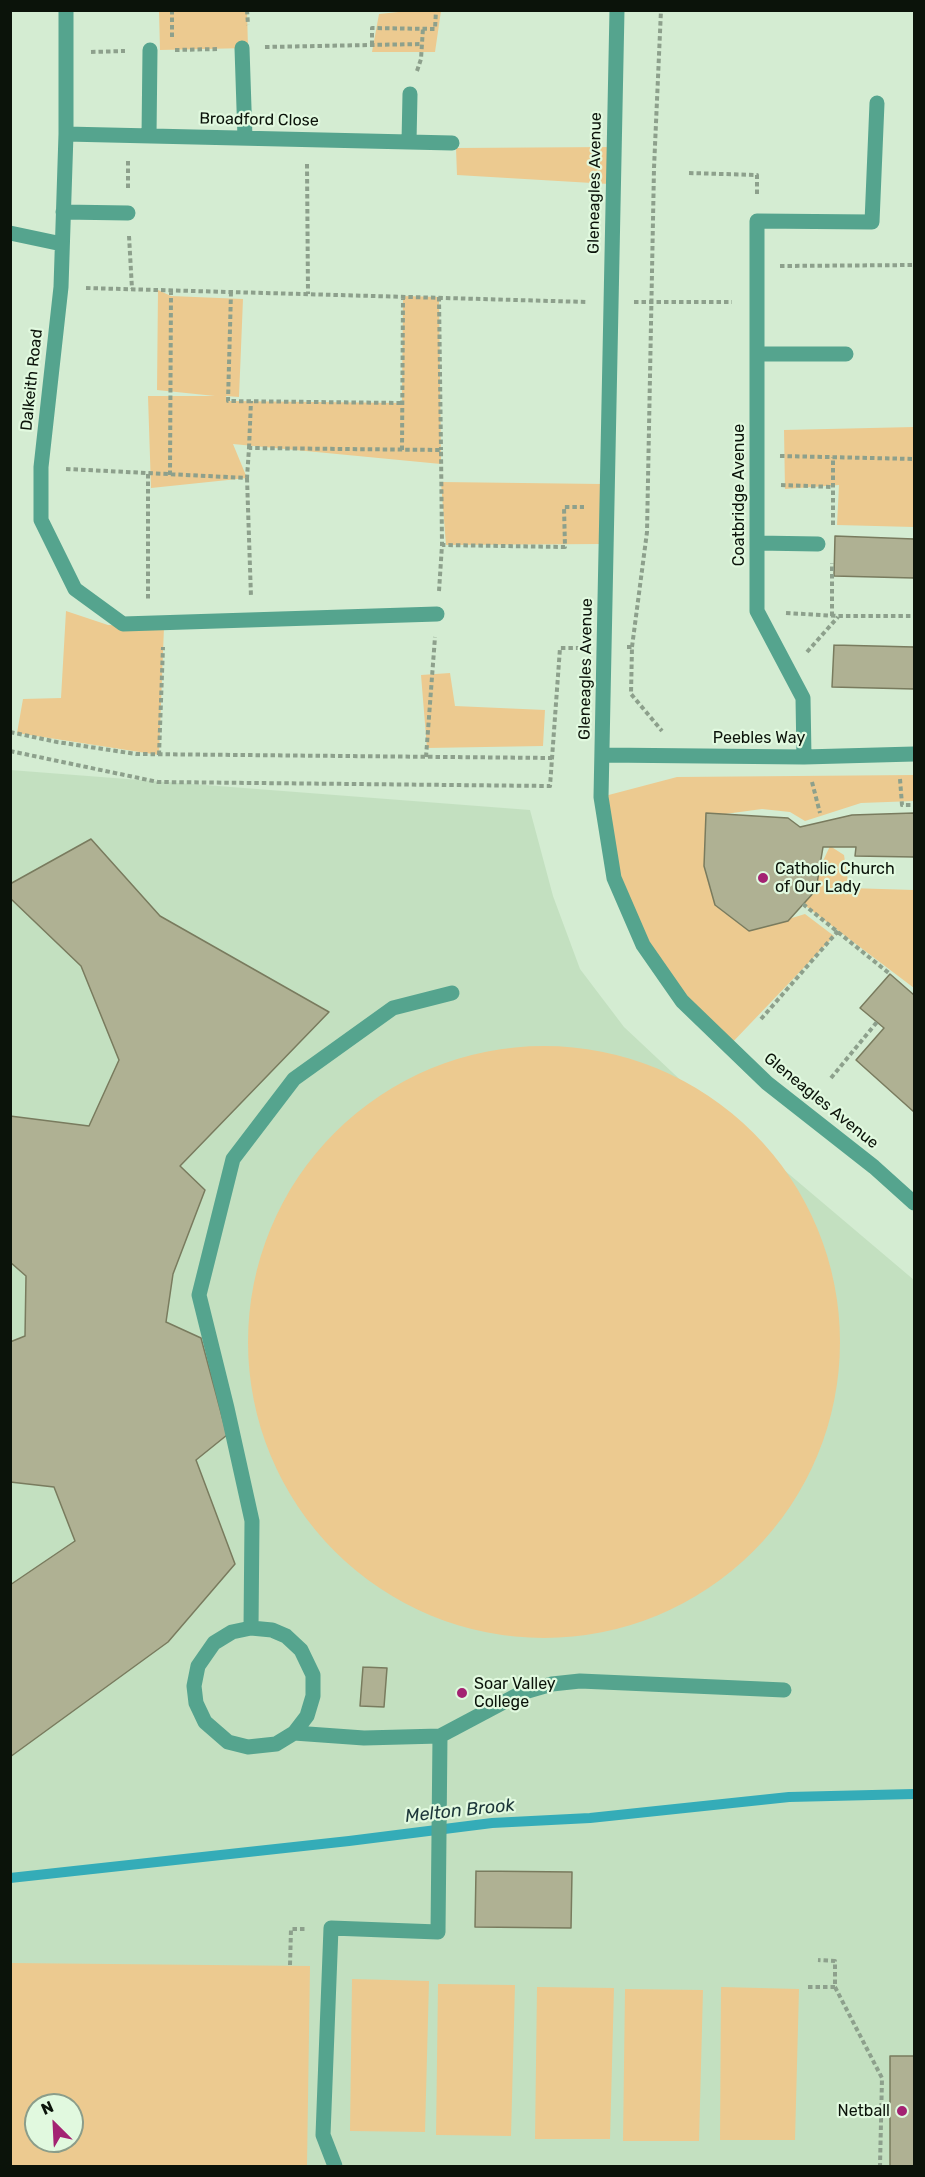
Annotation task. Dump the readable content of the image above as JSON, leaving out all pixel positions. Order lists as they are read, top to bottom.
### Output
{
  "streets": {
    "street": [
      "Broadford Close",
      "Gleneagles Avenue",
      "Dalkeith Road",
      "Coatbridge Avenue",
      "Peebles Way"
    ]
  },
  "crossings": [
    ["Broadford Close", "Dalkeith Road"],
    ["Gleneagles Avenue", "Peebles Way"],
    ["Coatbridge Avenue", "Peebles Way"]
  ],
  "water": ["Melton Brook"],
  "places": ["Catholic Church of Our Lady", "Soar Valley College", "Netball"],
  "north": "top left"
}
